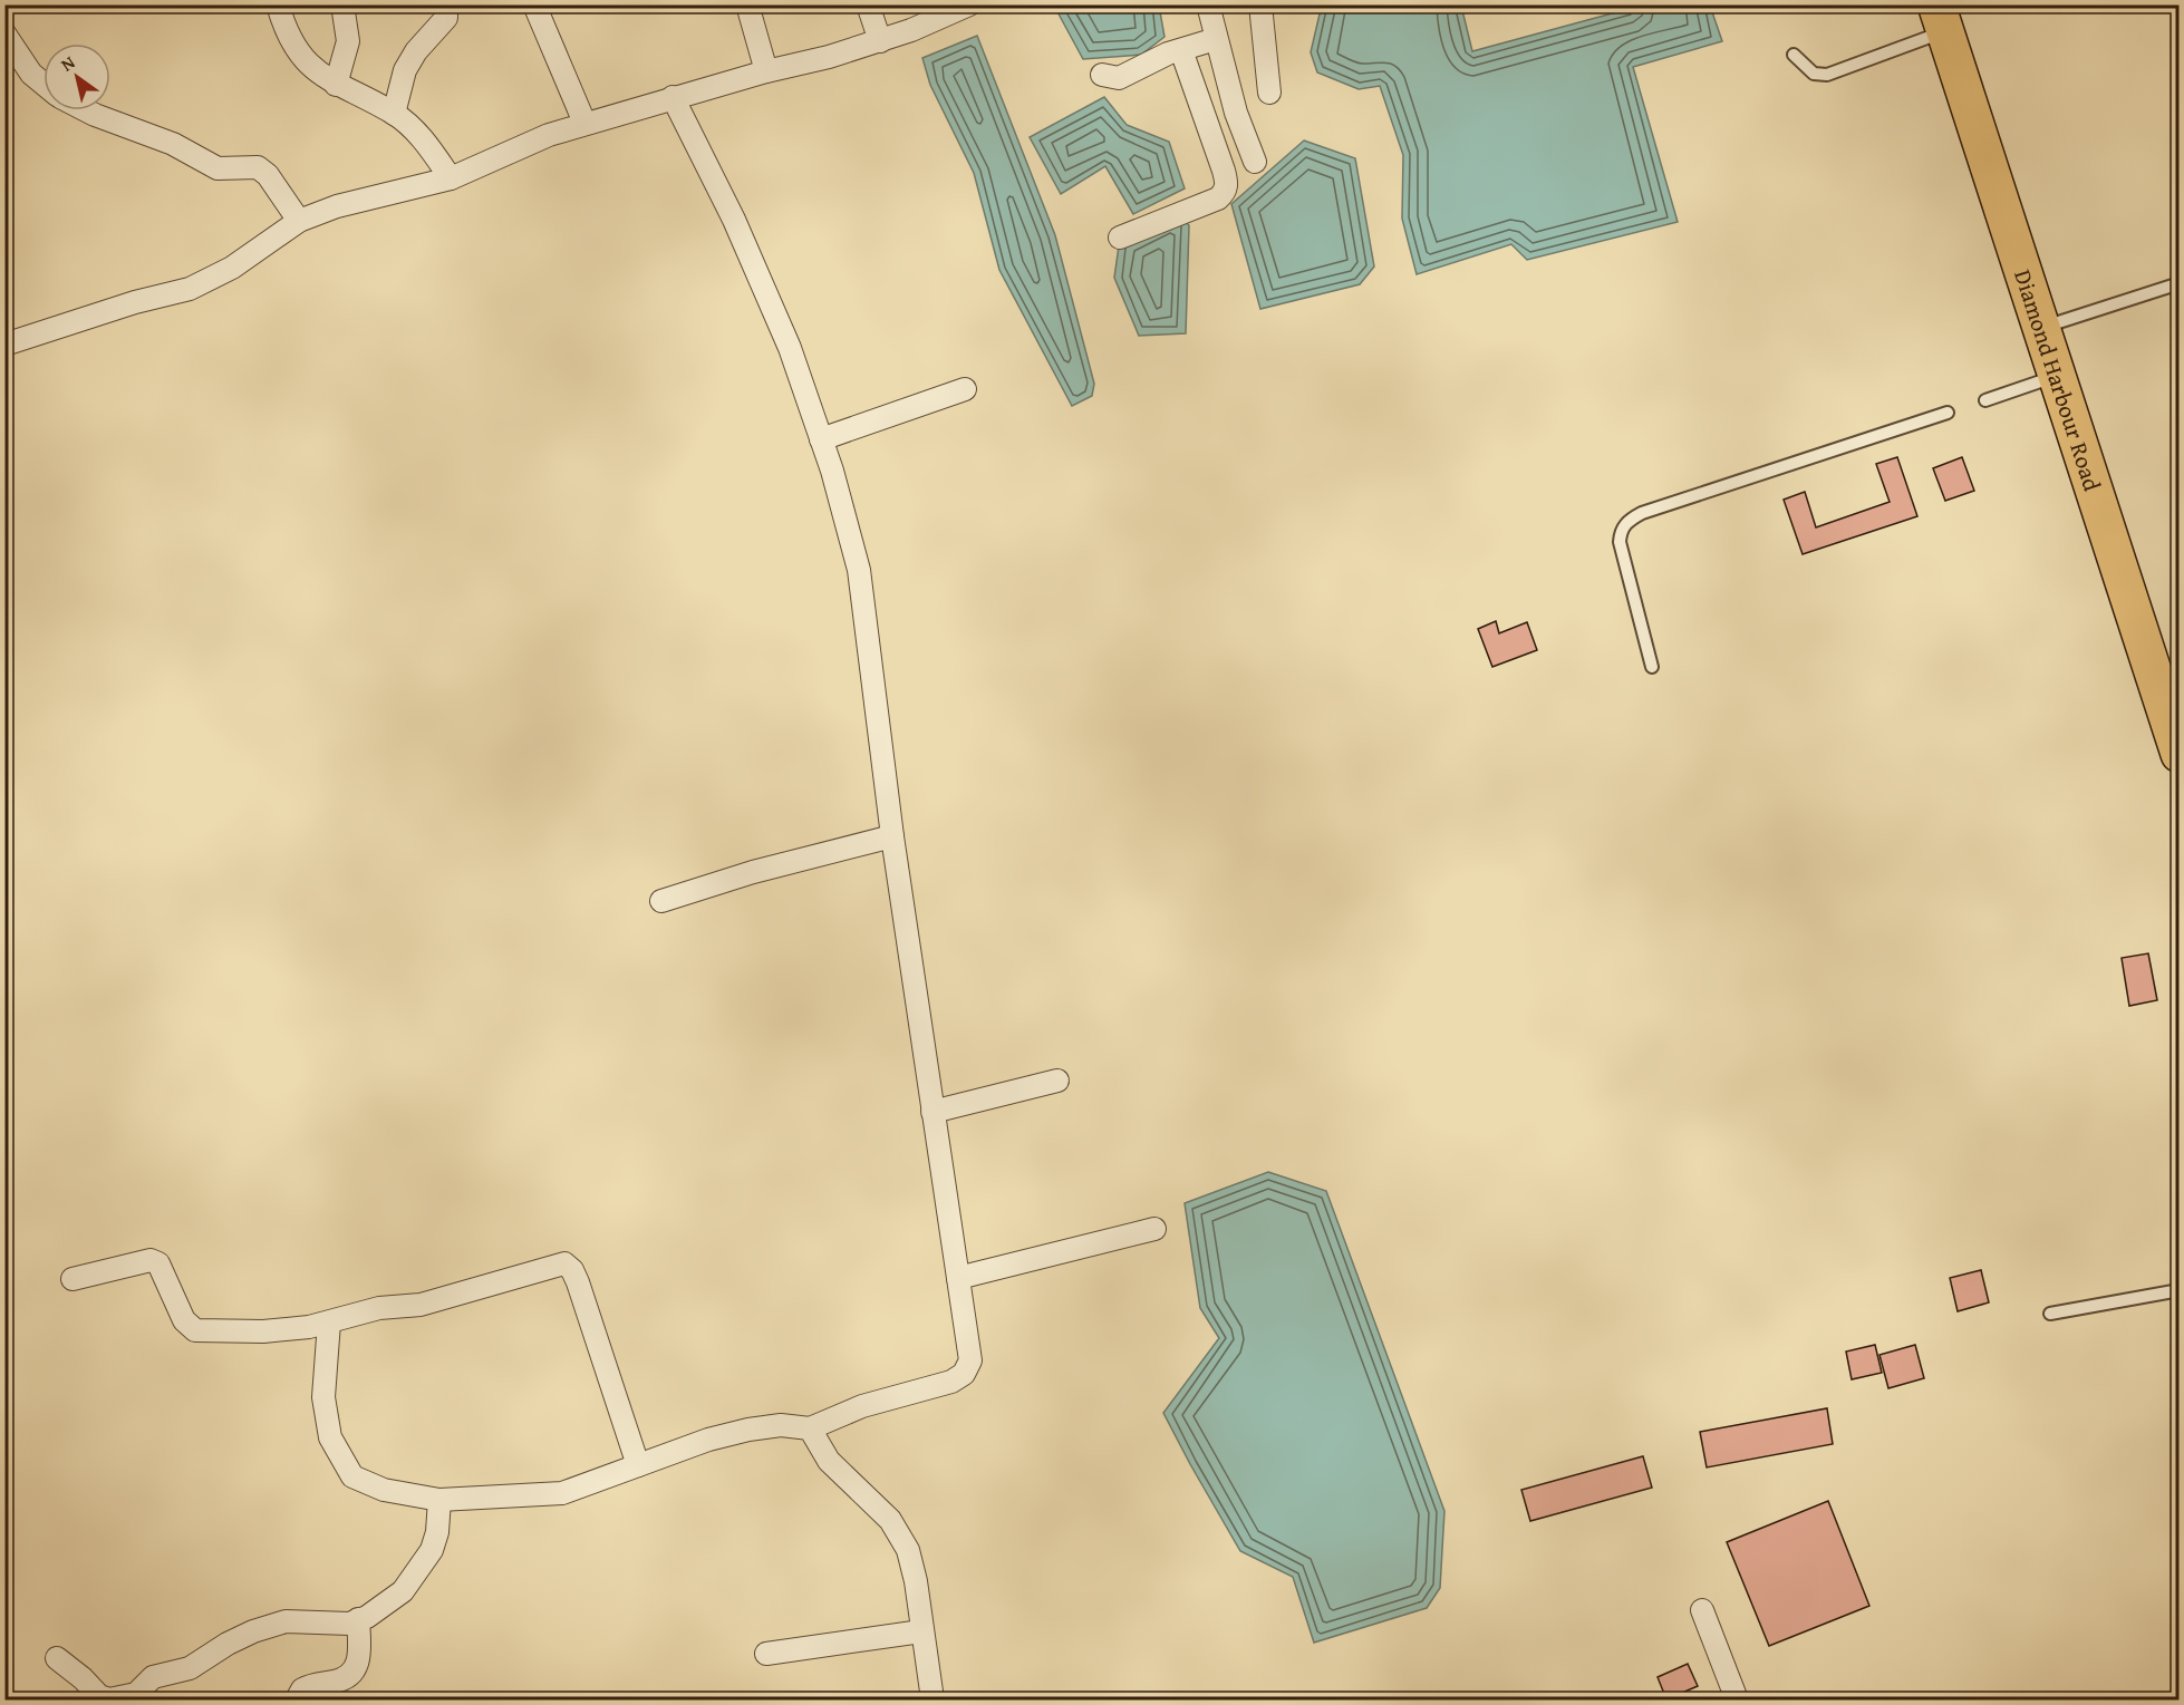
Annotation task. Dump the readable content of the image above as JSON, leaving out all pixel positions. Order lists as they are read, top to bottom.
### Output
{
  "streets": {
    "highway": ["Diamond Harbour Road"]
  },
  "north": "top left"
}
